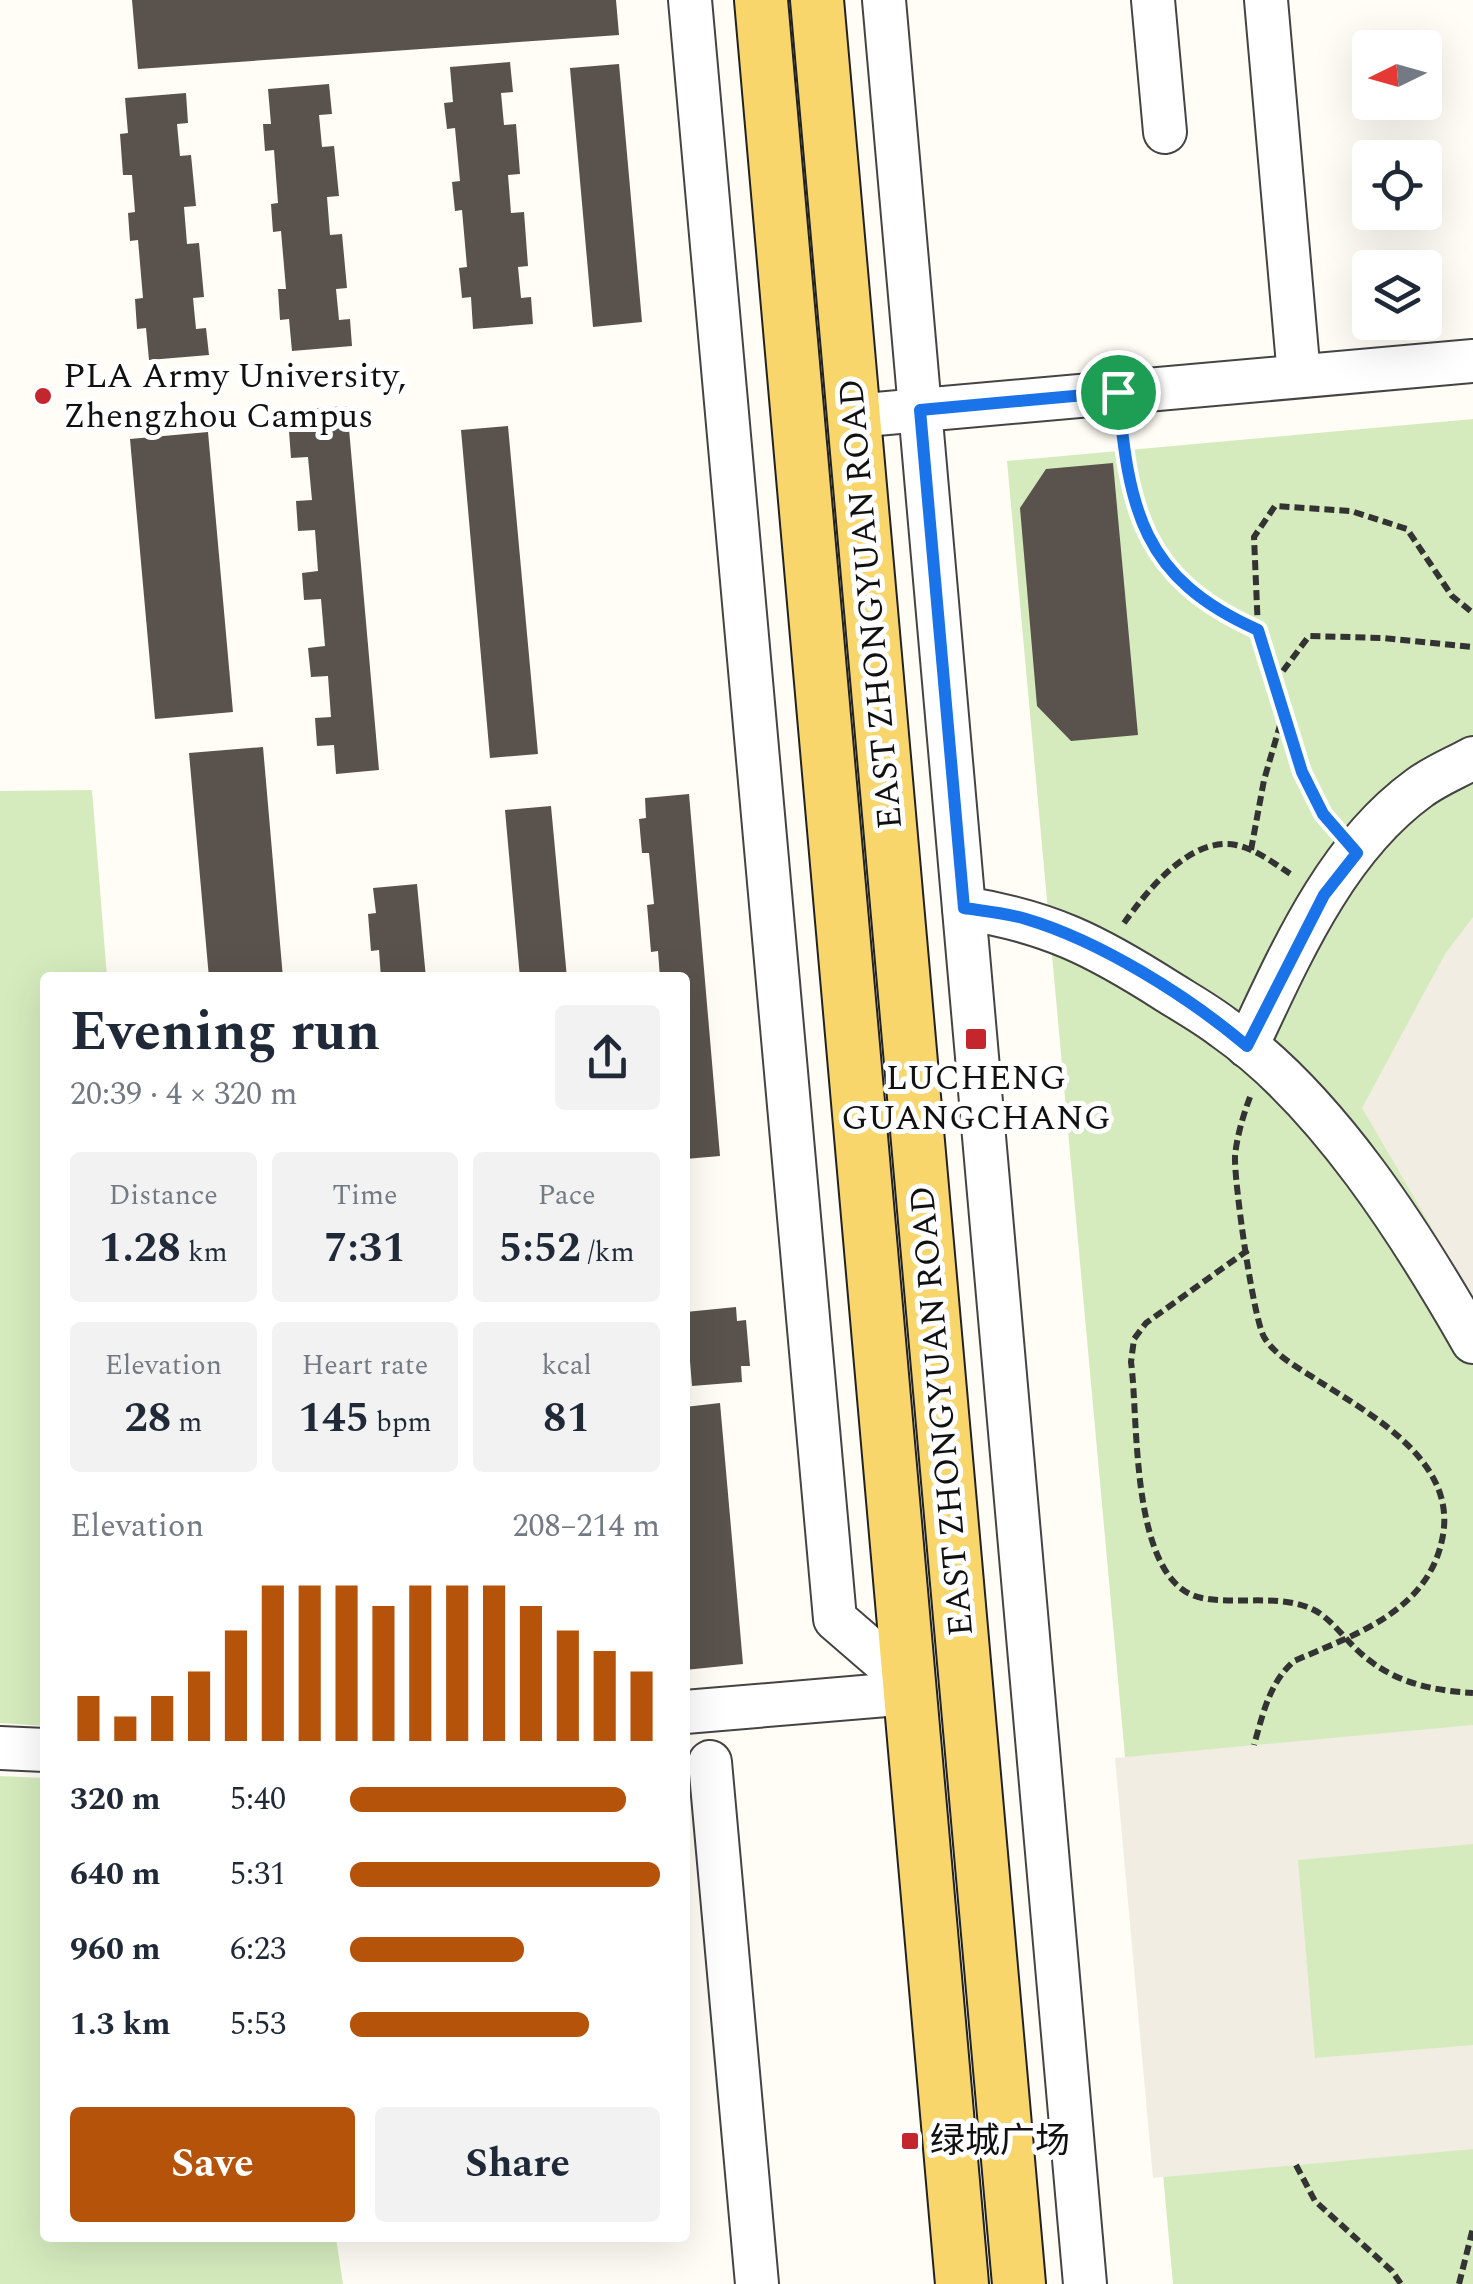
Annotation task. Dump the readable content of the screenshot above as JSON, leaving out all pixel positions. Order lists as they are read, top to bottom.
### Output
{
  "streets": {
    "main road": ["EAST ZHONGYUAN ROAD"]
  },
  "places": {
    "other": ["PLA Army University, Zhengzhou Campus"],
    "transit": ["LUCHENG GUANGCHANG", "绿城广场"]
  },
  "north": "left",
  "page": {
    "heading": ["Evening run", "20:39 · 4 × 320 m"],
    "stats": [
      ["Distance", "1.28 km"],
      ["Time", "7:31"],
      ["Pace", "5:52 /km"],
      ["Elevation", "28 m"],
      ["Heart rate", "145 bpm"],
      ["kcal", "81"]
    ],
    "chart": ["Elevation", "208–214 m"],
    "list": [
      {
        "name": "320 m",
        "note": "5:40"
      },
      {
        "name": "640 m",
        "note": "5:31"
      },
      {
        "name": "960 m",
        "note": "6:23"
      },
      {
        "name": "1.3 km",
        "note": "5:53"
      }
    ],
    "buttons": ["Save", "Share"]
  }
}
